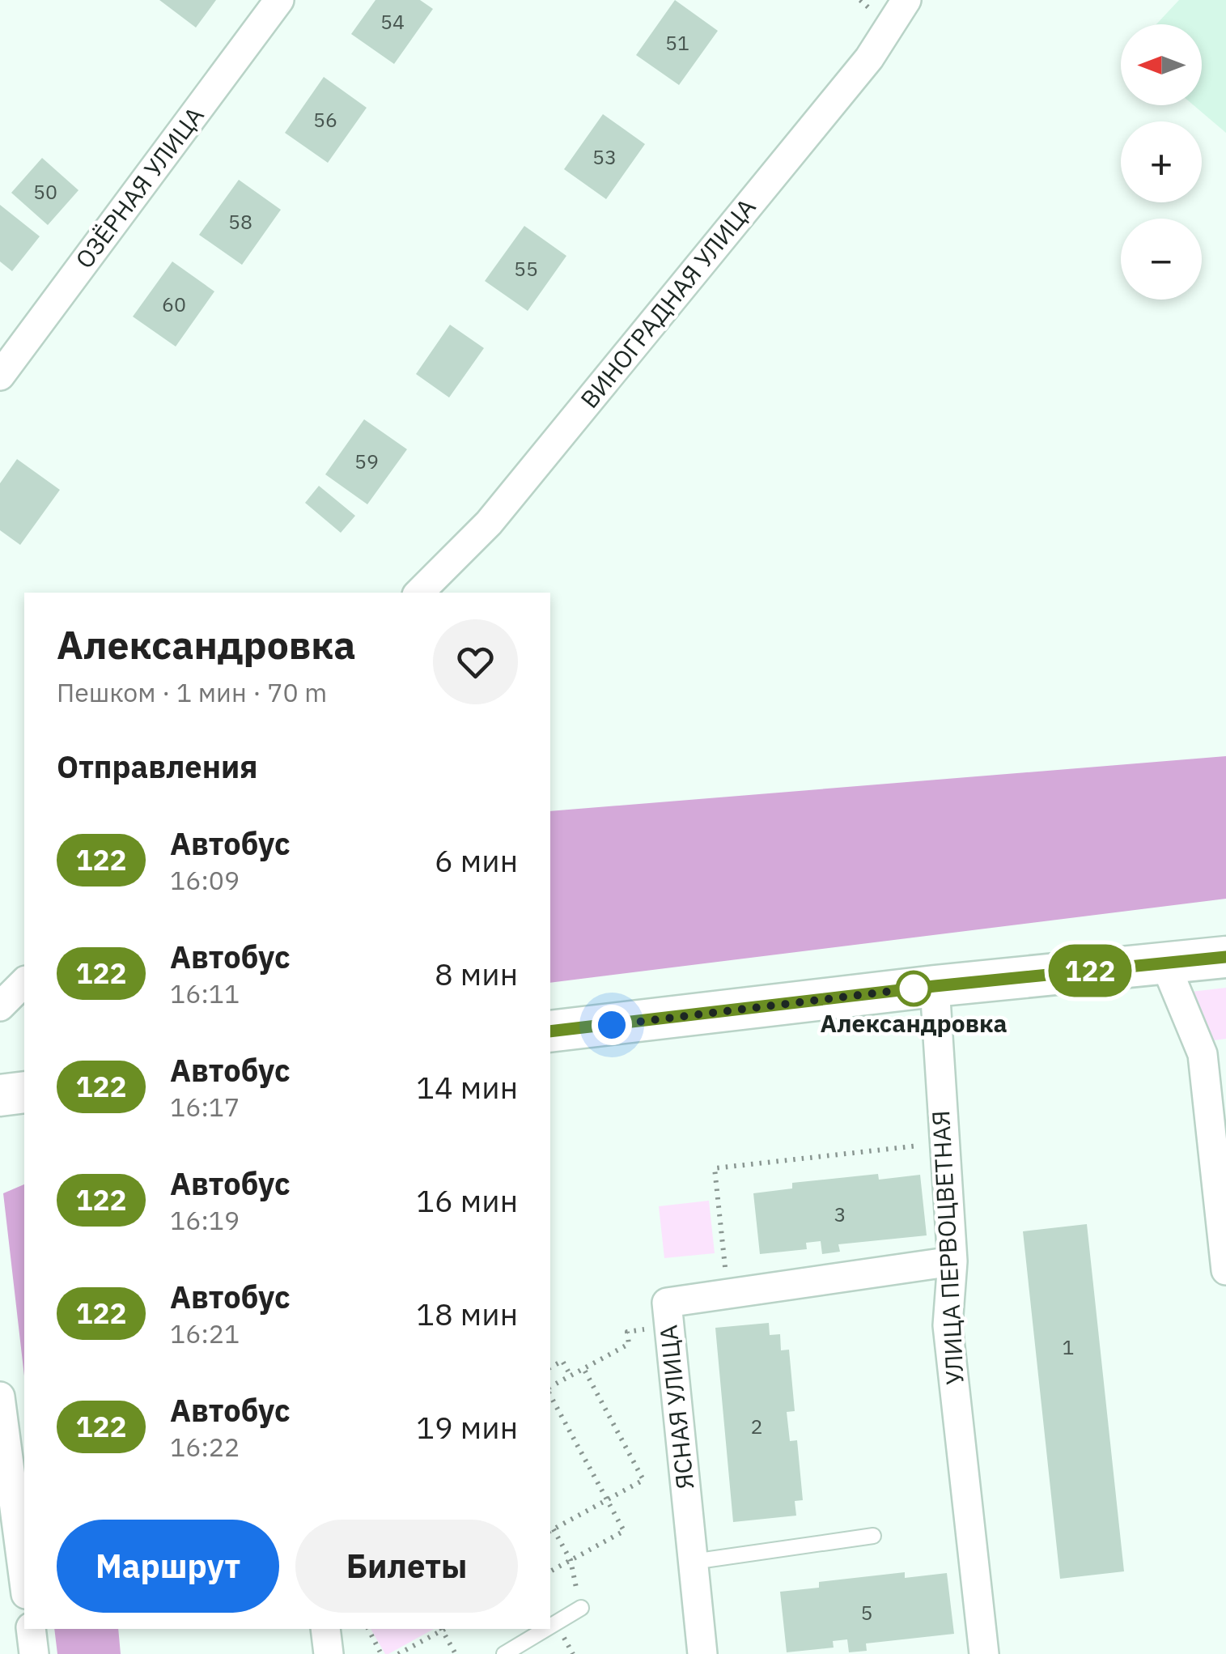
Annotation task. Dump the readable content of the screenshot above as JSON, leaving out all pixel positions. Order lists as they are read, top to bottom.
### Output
{
  "streets": {
    "street": [
      "ОЗЁРНАЯ УЛИЦА",
      "ВИНОГРАДНАЯ УЛИЦА",
      "УЛИЦА ПЕРВОЦВЕТНАЯ",
      "ЯСНАЯ УЛИЦА"
    ]
  },
  "crossings": [
    ["УЛИЦА ПЕРВОЦВЕТНАЯ", "ЯСНАЯ УЛИЦА"]
  ],
  "places": ["Александровка"],
  "lines": ["bus line 122"],
  "house_numbers": [
    "54",
    "51",
    "56",
    "53",
    "50",
    "58",
    "55",
    "60",
    "59",
    "3",
    "1",
    "2",
    "5"
  ],
  "north": "left",
  "page": {
    "on_map": "122",
    "map_buttons": ["+", "−"],
    "heading": [
      ["Александровка", "Пешком · 1 мин · 70 m"],
      "Отправления"
    ],
    "list": [
      {
        "mark": "122",
        "name": "Автобус",
        "note": "16:09",
        "value": "6 мин"
      },
      {
        "mark": "122",
        "name": "Автобус",
        "note": "16:11",
        "value": "8 мин"
      },
      {
        "mark": "122",
        "name": "Автобус",
        "note": "16:17",
        "value": "14 мин"
      },
      {
        "mark": "122",
        "name": "Автобус",
        "note": "16:19",
        "value": "16 мин"
      },
      {
        "mark": "122",
        "name": "Автобус",
        "note": "16:21",
        "value": "18 мин"
      },
      {
        "mark": "122",
        "name": "Автобус",
        "note": "16:22",
        "value": "19 мин"
      }
    ],
    "buttons": ["Маршрут", "Билеты"]
  }
}
